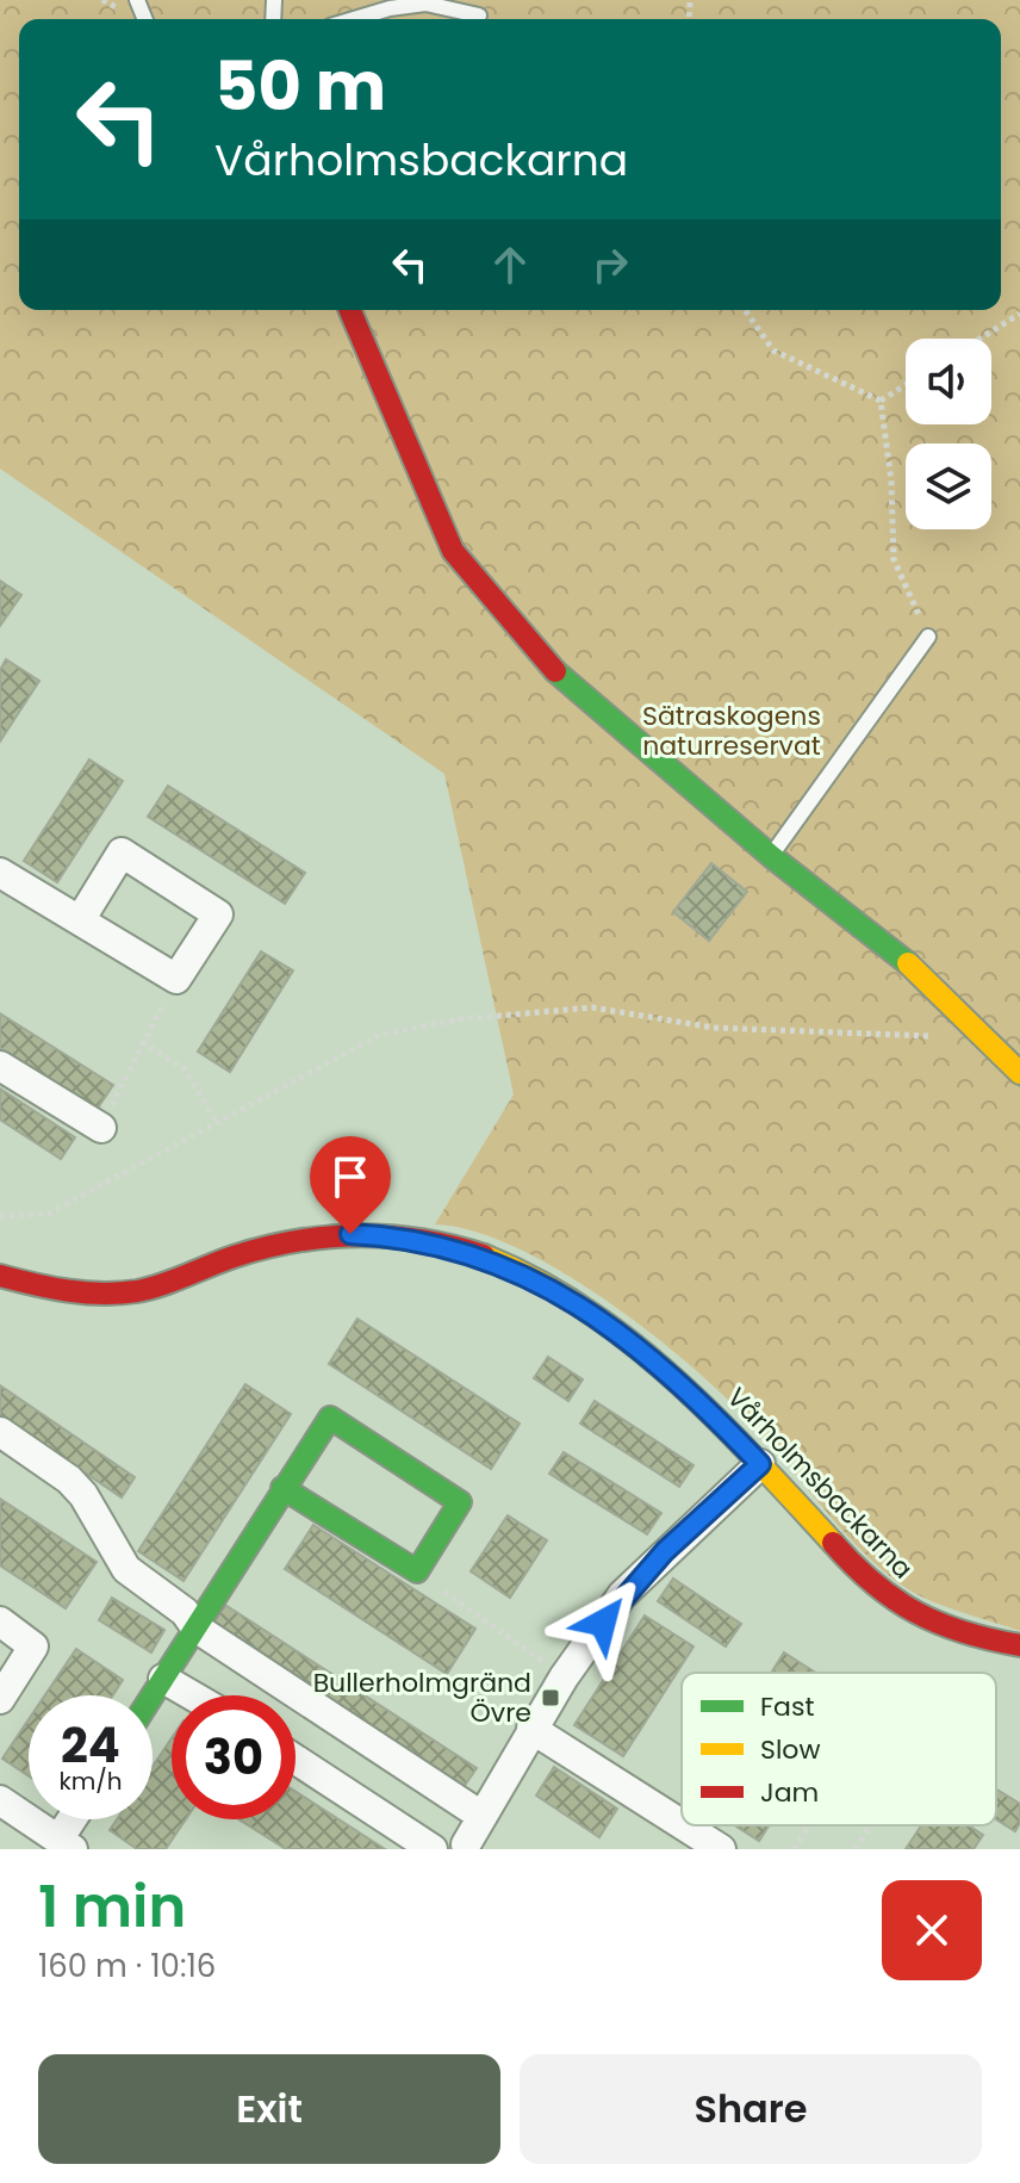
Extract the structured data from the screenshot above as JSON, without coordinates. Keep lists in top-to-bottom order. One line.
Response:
{"streets":{"street":["Vårholmsbackarna"]},"parks":["Sätraskogens naturreservat"],"places":{"transit":["Bullerholmgränd Övre"]},"legend":["Fast","Slow","Jam"],"page":{"turn":["50 m","Vårholmsbackarna"],"speed":"24 km/h","limit":"30","heading":["1 min","160 m · 10:16"],"buttons":["Exit","Share"]}}
